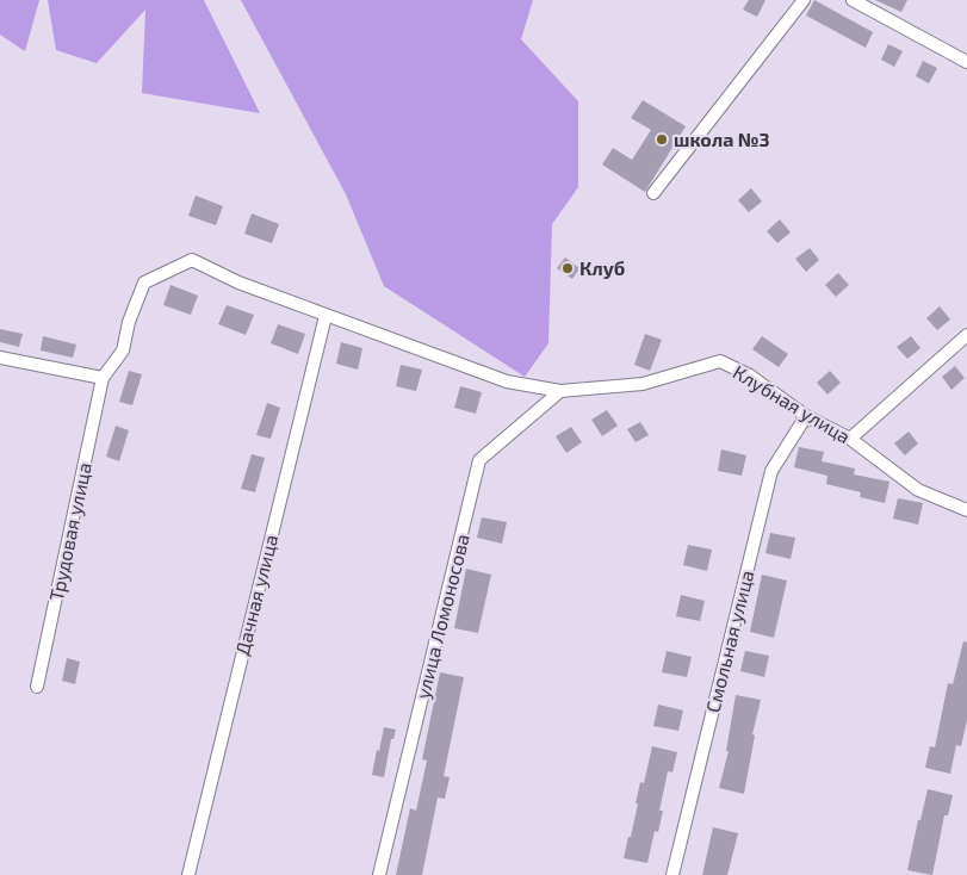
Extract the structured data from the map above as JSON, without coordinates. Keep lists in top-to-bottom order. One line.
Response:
{"streets":{"street":["Клубная улица","Трудовая улица","Дачная улица","улица Ломоносова","Смольная улица"]},"crossings":[["Клубная улица","Трудовая улица"],["Клубная улица","Дачная улица"],["Клубная улица","улица Ломоносова"],["Клубная улица","Смольная улица"],["Трудовая улица","Дачная улица"]],"places":["школа №3","Клуб"]}
